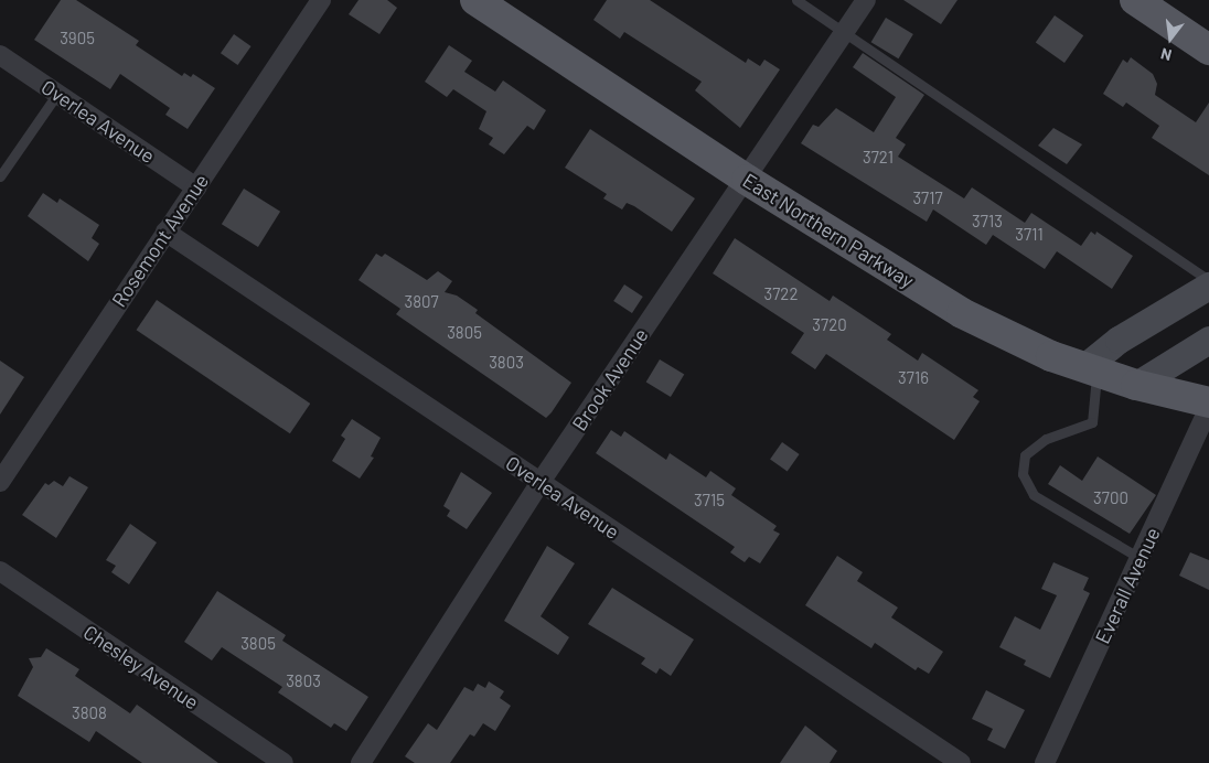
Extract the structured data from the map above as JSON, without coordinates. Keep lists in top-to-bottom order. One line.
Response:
{"streets":{"main road":["East Northern Parkway"],"street":["Overlea Avenue","Rosemont Avenue","Brook Avenue","Everall Avenue","Chesley Avenue"]},"crossings":[["Overlea Avenue","Rosemont Avenue"],["Overlea Avenue","Brook Avenue"],["East Northern Parkway","Brook Avenue"]],"house_numbers":["3905","3721","3717","3713","3711","3722","3807","3720","3805","3803","3716","3700","3715","3805","3803","3808"],"north":"bottom"}
